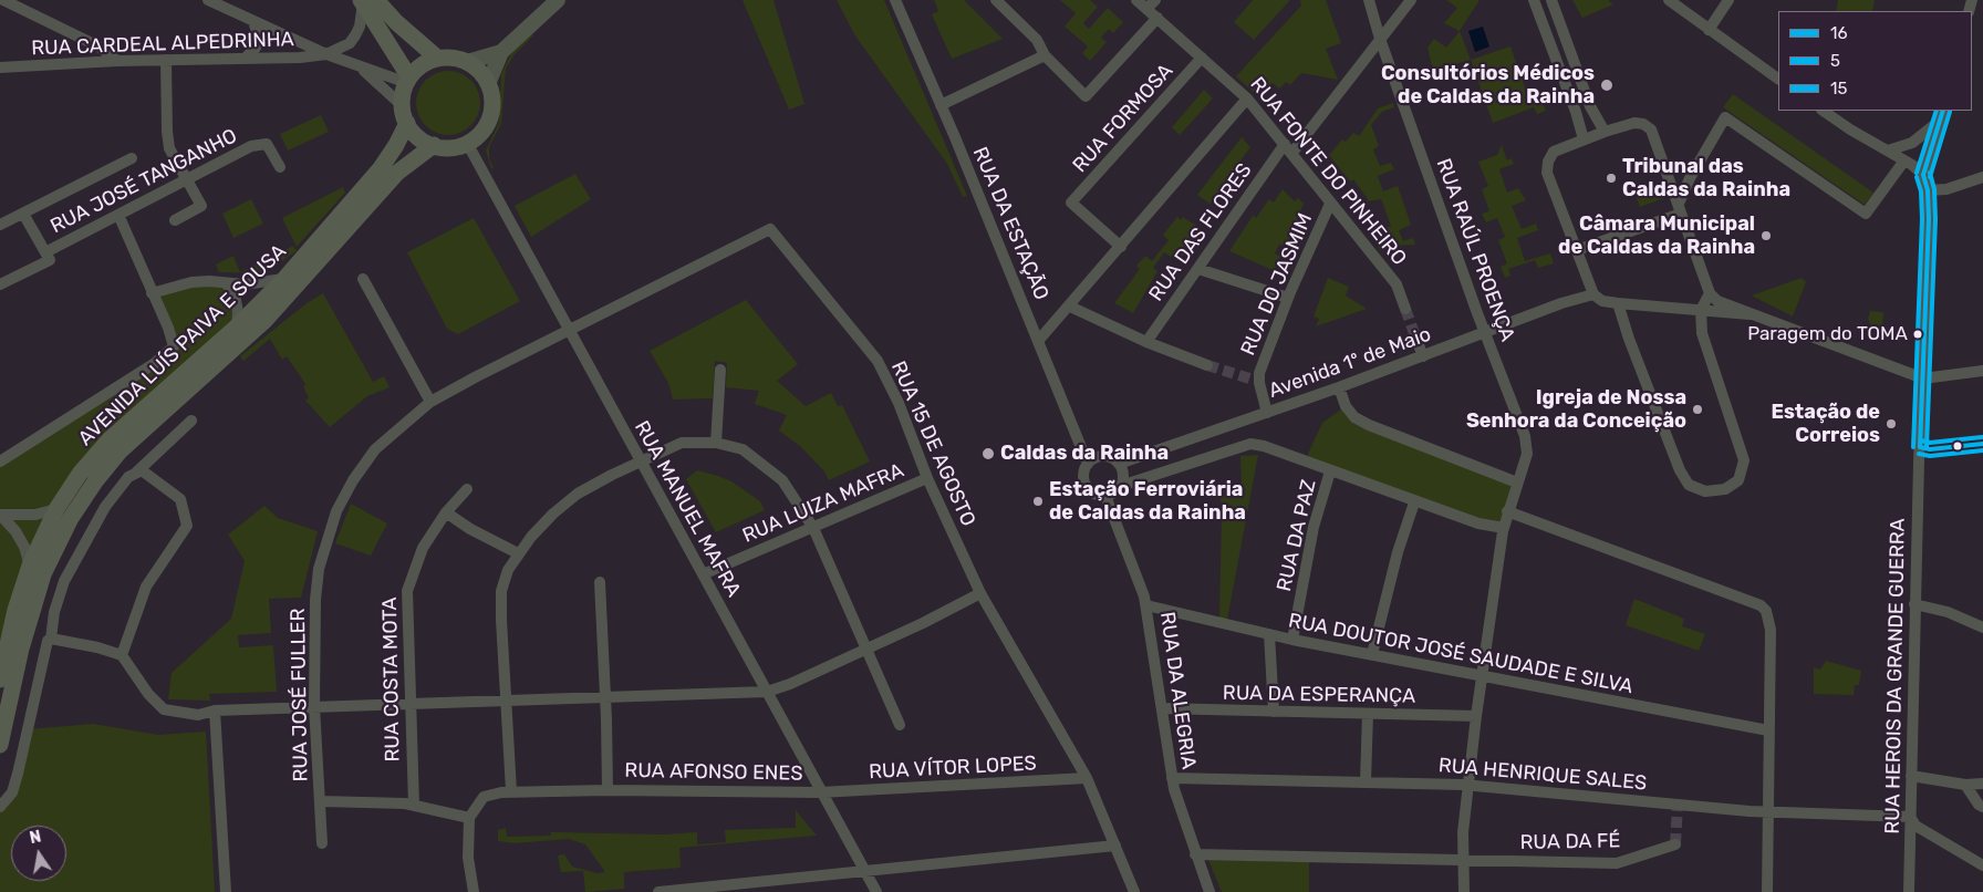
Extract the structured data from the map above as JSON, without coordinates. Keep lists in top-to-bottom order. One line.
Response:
{"streets":{"main road":["AVENIDA LUÍS PAIVA E SOUSA"],"street":["RUA CARDEAL ALPEDRINHA","RUA FORMOSA","RUA FONTE DO PINHEIRO","RUA JOSÉ TANGANHO","RUA DA ESTAÇÃO","RUA DAS FLORES","RUA RAÚL PROENÇA","RUA DO JASMIM","Avenida 1º de Maio","RUA 15 DE AGOSTO","RUA LUIZA MAFRA","RUA MANUEL MAFRA","RUA DA PAZ","RUA DOUTOR JOSÉ SAUDADE E SILVA","RUA HEROIS DA GRANDE GUERRA","RUA COSTA MOTA","RUA DA ALEGRIA","RUA JOSÉ FULLER","RUA DA ESPERANÇA","RUA VÍTOR LOPES","RUA AFONSO ENES","RUA HENRIQUE SALES","RUA DA FÉ"]},"crossings":[["RUA FORMOSA","RUA FONTE DO PINHEIRO"],["RUA FONTE DO PINHEIRO","RUA DAS FLORES"],["RUA FONTE DO PINHEIRO","RUA DO JASMIM"],["RUA DA ESTAÇÃO","Avenida 1º de Maio"],["RUA DA ESTAÇÃO","RUA DA ALEGRIA"],["RUA RAÚL PROENÇA","Avenida 1º de Maio"],["RUA RAÚL PROENÇA","RUA DOUTOR JOSÉ SAUDADE E SILVA"],["RUA RAÚL PROENÇA","RUA DA ESPERANÇA"],["RUA RAÚL PROENÇA","RUA HENRIQUE SALES"],["RUA RAÚL PROENÇA","RUA DA FÉ"],["RUA DO JASMIM","Avenida 1º de Maio"],["AVENIDA LUÍS PAIVA E SOUSA","RUA MANUEL MAFRA"],["Avenida 1º de Maio","RUA DA ALEGRIA"],["RUA 15 DE AGOSTO","RUA LUIZA MAFRA"],["RUA 15 DE AGOSTO","RUA MANUEL MAFRA"],["RUA 15 DE AGOSTO","RUA JOSÉ FULLER"],["RUA 15 DE AGOSTO","RUA VÍTOR LOPES"],["RUA LUIZA MAFRA","RUA MANUEL MAFRA"],["RUA MANUEL MAFRA","RUA JOSÉ FULLER"],["RUA MANUEL MAFRA","RUA VÍTOR LOPES"],["RUA MANUEL MAFRA","RUA AFONSO ENES"],["RUA DA PAZ","RUA DOUTOR JOSÉ SAUDADE E SILVA"],["RUA DOUTOR JOSÉ SAUDADE E SILVA","RUA DA ALEGRIA"],["RUA HEROIS DA GRANDE GUERRA","RUA HENRIQUE SALES"],["RUA COSTA MOTA","RUA JOSÉ FULLER"],["RUA DA ALEGRIA","RUA DA ESPERANÇA"],["RUA DA ALEGRIA","RUA HENRIQUE SALES"],["RUA DA ALEGRIA","RUA DA FÉ"],["RUA JOSÉ FULLER","RUA AFONSO ENES"],["RUA VÍTOR LOPES","RUA AFONSO ENES"]],"places":["Consultórios Médicos de Caldas da Rainha","Tribunal das Caldas da Rainha","Câmara Municipal de Caldas da Rainha","Paragem do TOMA","Igreja de Nossa Senhora da Conceição","Estação de Correios","Caldas da Rainha","Estação Ferroviária de Caldas da Rainha"],"lines":["transit line 16","transit line 15","transit line 5"],"legend":["16","5","15"],"north":"top"}
